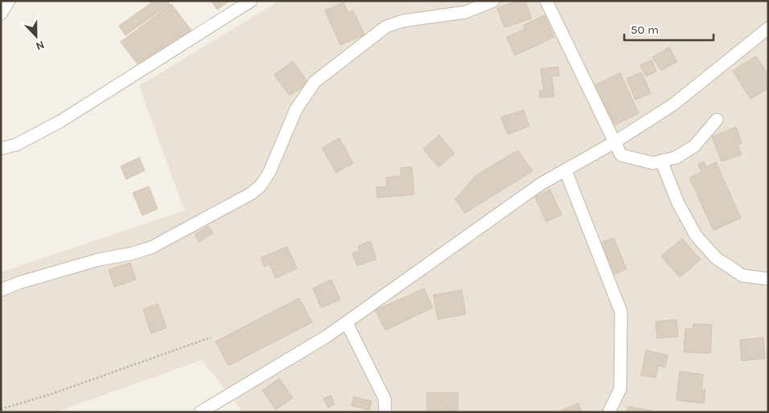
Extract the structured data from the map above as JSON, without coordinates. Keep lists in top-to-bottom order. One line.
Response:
{"scale_bar":"50 m","north":"bottom"}
